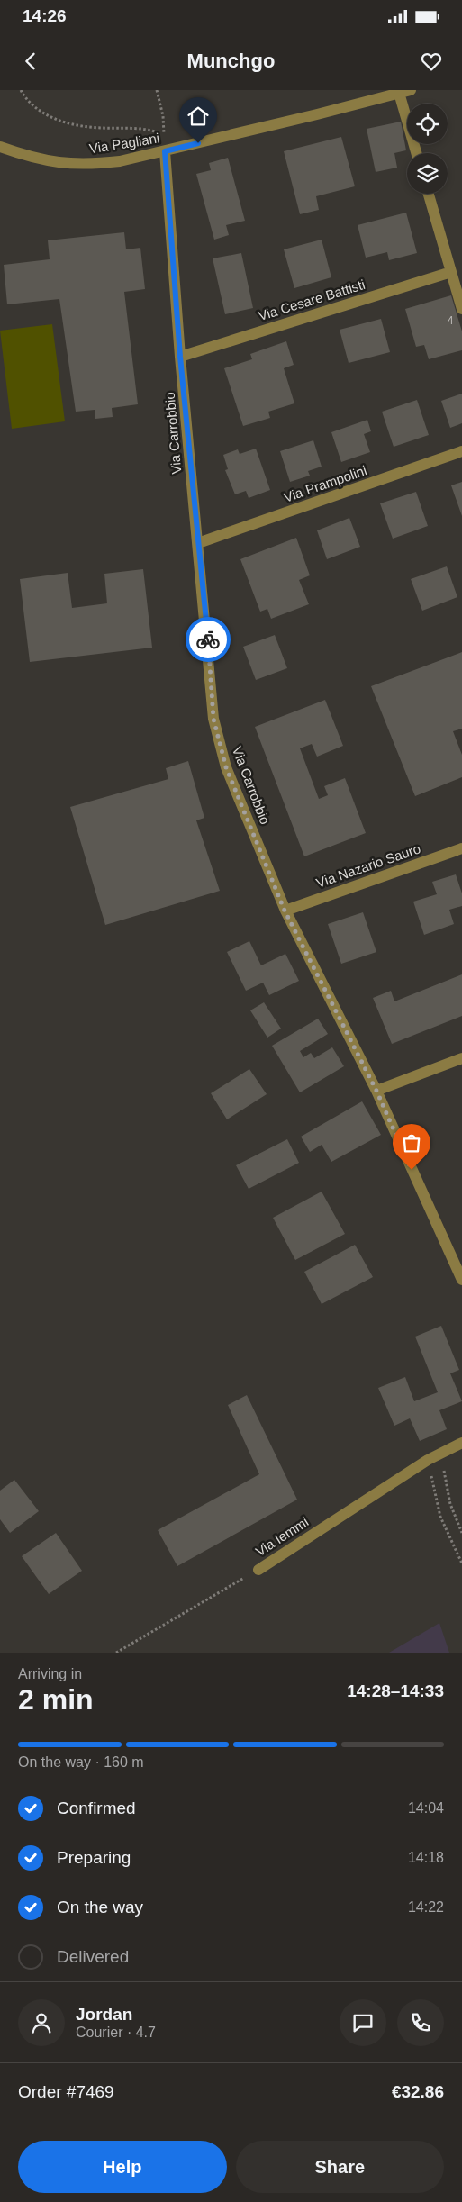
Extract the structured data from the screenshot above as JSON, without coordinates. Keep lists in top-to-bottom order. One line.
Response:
{"streets":{"street":["Via Pagliani","Via Cesare Battisti","Via Carrobbio","Via Prampolini","Via Nazario Sauro","Via Iemmi"]},"crossings":[["Via Pagliani","Via Carrobbio"],["Via Cesare Battisti","Via Carrobbio"],["Via Carrobbio","Via Prampolini"],["Via Carrobbio","Via Nazario Sauro"]],"house_numbers":["4"],"page":{"status":"14:26","header":"Munchgo","heading":["2 min","Arriving in","14:28–14:33"],"panel":["Jordan","Courier · 4.7","Order #7469","€32.86"],"bar":"On the way · 160 m","list":[["Confirmed","14:04"],["Preparing","14:18"],["On the way","14:22"],"Delivered"],"buttons":["Help","Share"]}}
